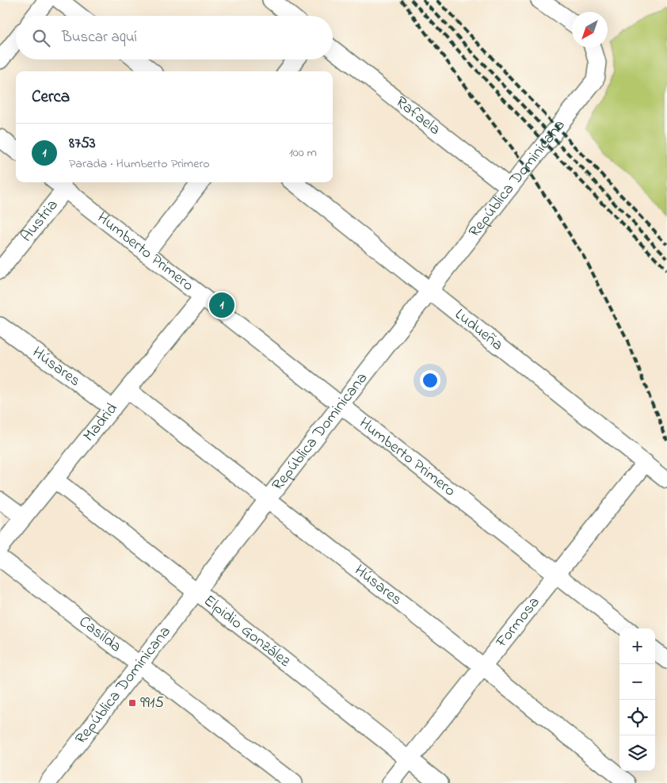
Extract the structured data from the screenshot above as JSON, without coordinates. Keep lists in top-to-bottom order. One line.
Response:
{"streets":{"street":["Rafaela","República Dominicana","Austria","Humberto Primero","Ludueña","Húsares","Madrid","Formosa","Elpidio González","Casilda"]},"crossings":[["Rafaela","República Dominicana"],["República Dominicana","Humberto Primero"],["República Dominicana","Ludueña"],["República Dominicana","Húsares"],["República Dominicana","Elpidio González"],["República Dominicana","Casilda"],["Austria","Humberto Primero"],["Humberto Primero","Madrid"],["Humberto Primero","Formosa"],["Ludueña","Formosa"],["Húsares","Madrid"],["Húsares","Formosa"],["Madrid","Elpidio González"],["Formosa","Elpidio González"]],"places":{"transit":["9915"]},"north":"bottom left","page":{"search":"Buscar aquí","heading":"Cerca","list":[{"mark":"1","name":"8753","note":"Parada · Humberto Primero","value":"100 m"}],"pins":"1","map_buttons":["+","−"]}}
